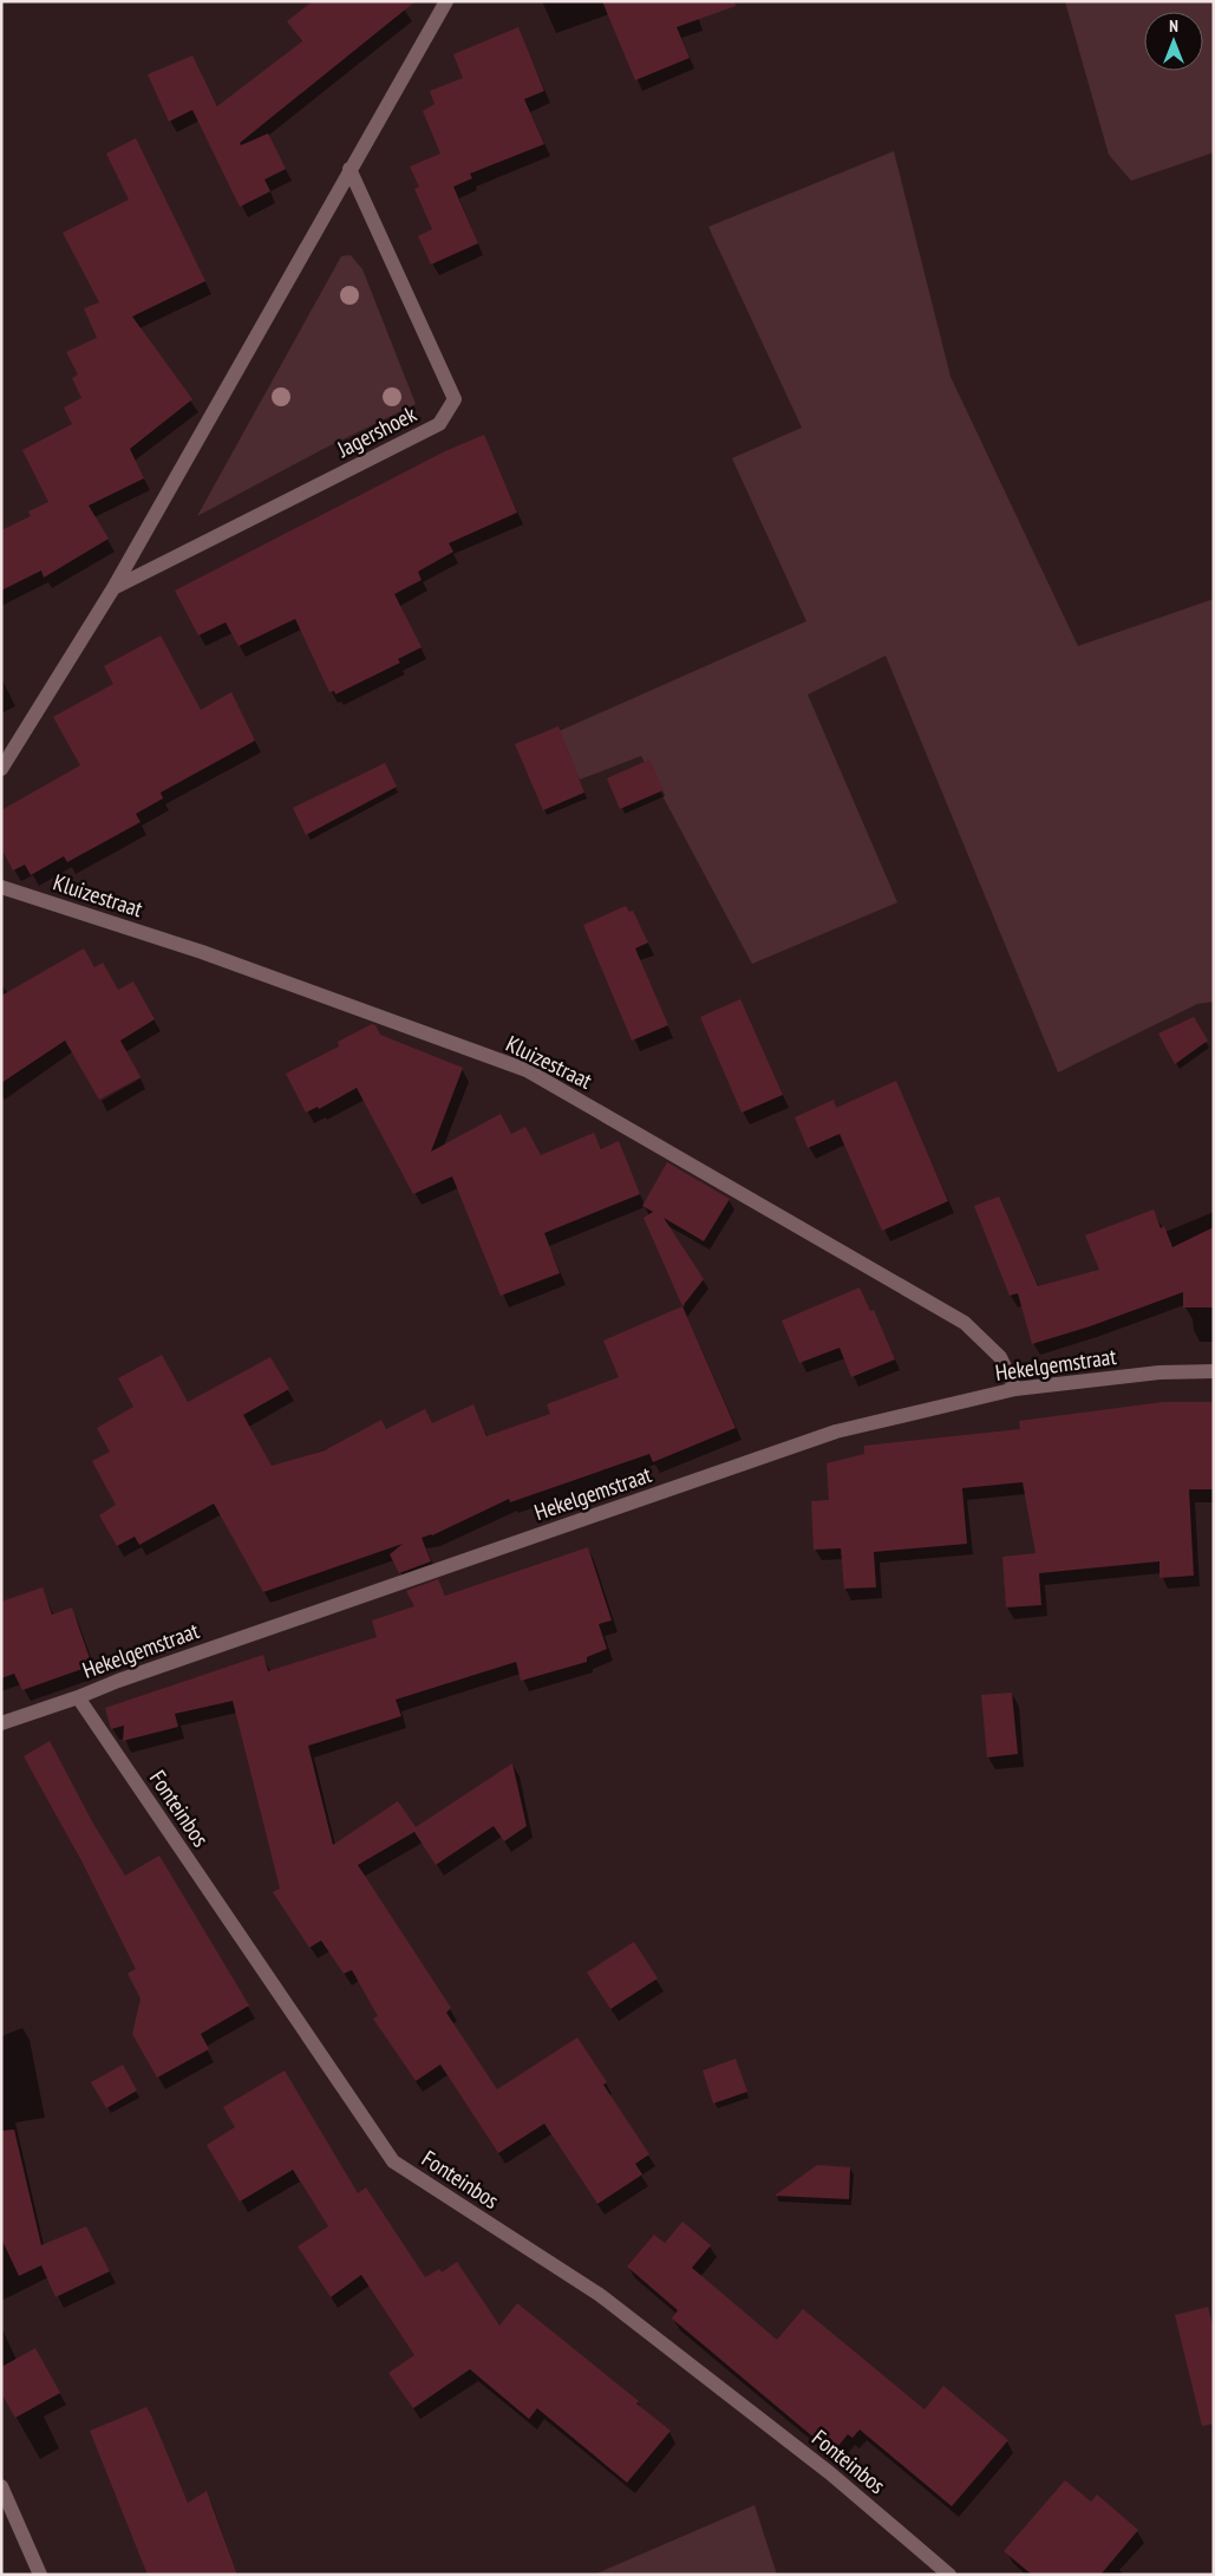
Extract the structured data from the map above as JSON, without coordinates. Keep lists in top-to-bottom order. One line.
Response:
{"streets":{"street":["Jagershoek","Kluizestraat","Hekelgemstraat","Fonteinbos"]},"crossings":[["Kluizestraat","Hekelgemstraat"],["Hekelgemstraat","Fonteinbos"]],"north":"top"}
